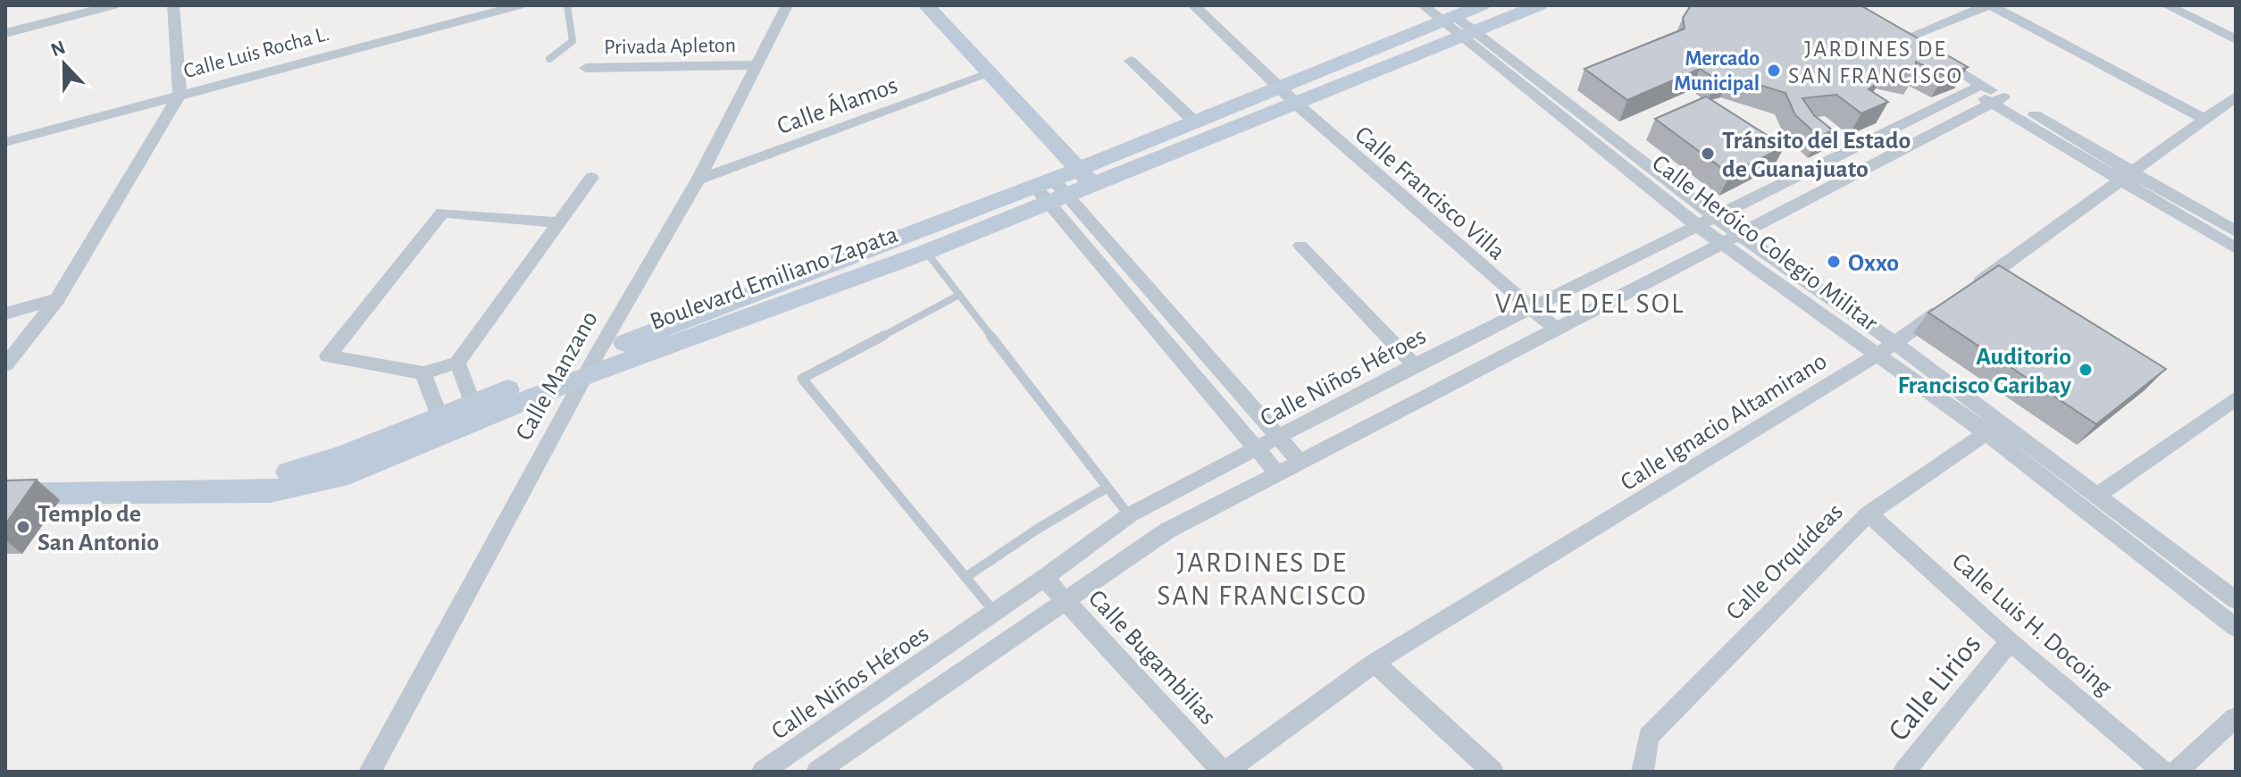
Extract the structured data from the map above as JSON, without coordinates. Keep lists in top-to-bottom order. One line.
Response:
{"streets":{"street":["Privada Apleton","Calle Luis Rocha L.","Calle Álamos","Calle Francisco Villa","Calle Heróico Colegio Militar","Boulevard Emiliano Zapata","Calle Manzano","Calle Niños Héroes","Calle Ignacio Altamirano","Calle Orquídeas","Calle Luis H. Docoing","Calle Bugambilias","Calle Lirios"]},"crossings":[["Privada Apleton","Calle Manzano"],["Calle Álamos","Calle Manzano"],["Calle Francisco Villa","Boulevard Emiliano Zapata"],["Calle Francisco Villa","Calle Niños Héroes"],["Calle Heróico Colegio Militar","Boulevard Emiliano Zapata"],["Calle Heróico Colegio Militar","Calle Niños Héroes"],["Calle Heróico Colegio Militar","Calle Ignacio Altamirano"],["Calle Heróico Colegio Militar","Calle Orquídeas"],["Boulevard Emiliano Zapata","Calle Manzano"],["Calle Niños Héroes","Calle Bugambilias"],["Calle Ignacio Altamirano","Calle Bugambilias"],["Calle Orquídeas","Calle Luis H. Docoing"],["Calle Luis H. Docoing","Calle Lirios"]],"districts":["JARDINES DE SAN FRANCISCO","VALLE DEL SOL","JARDINES DE SAN FRANCISCO"],"places":["Mercado Municipal","Tránsito del Estado de Guanajuato","Oxxo","Auditorio Francisco Garibay","Templo de San Antonio"],"north":"top"}
